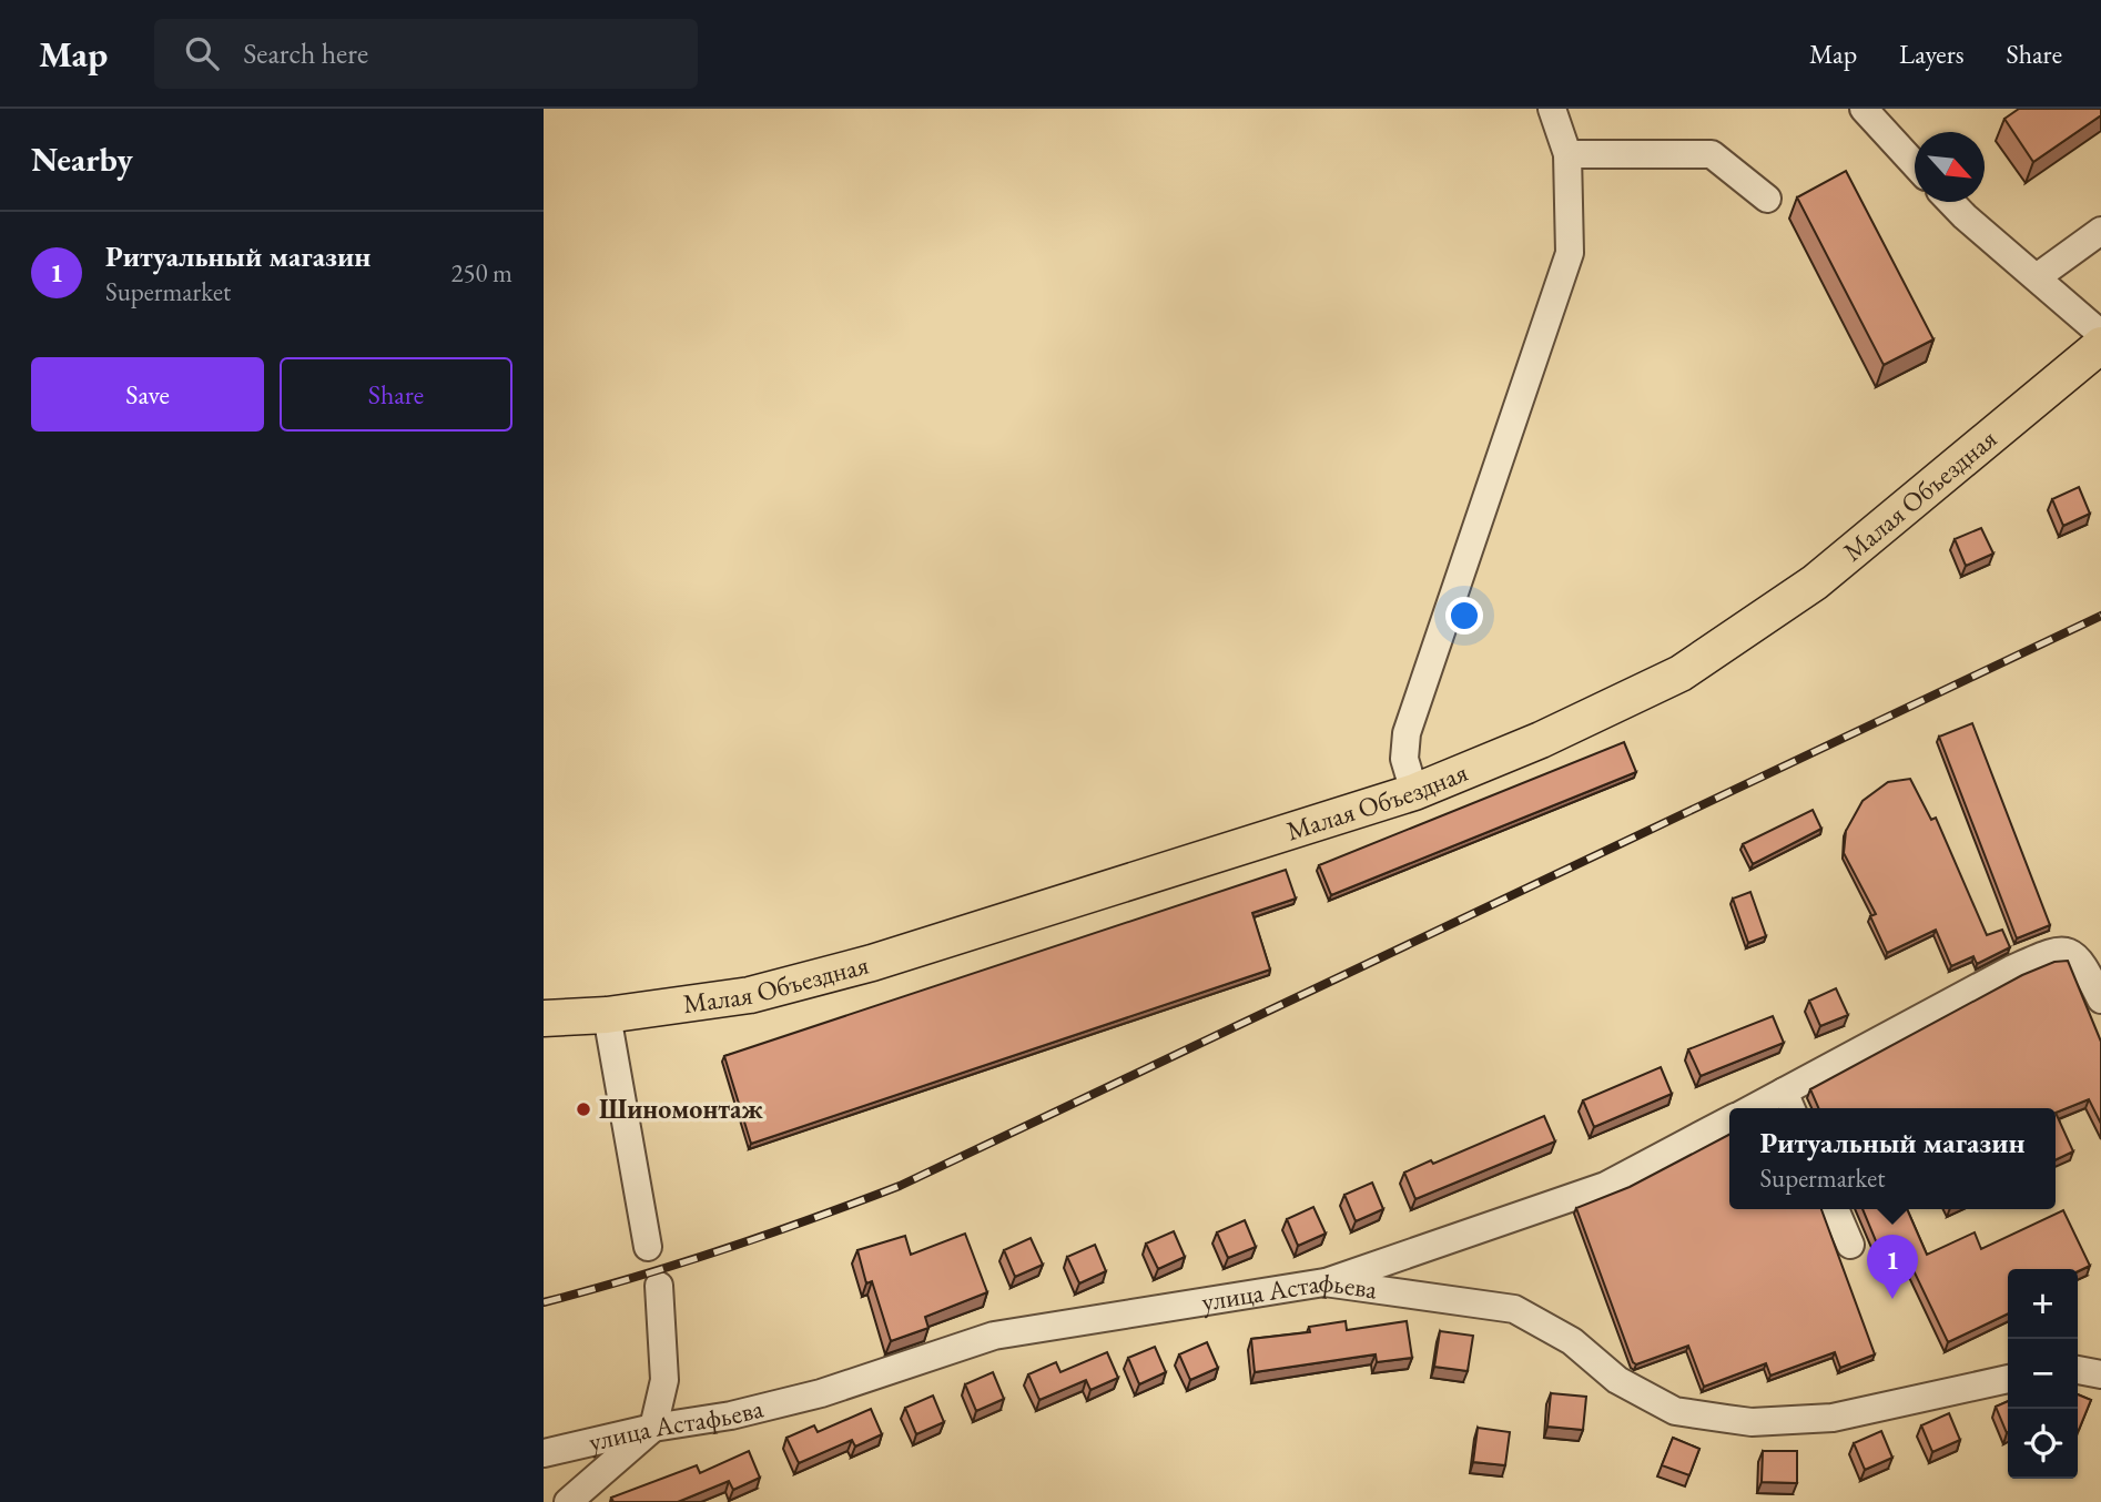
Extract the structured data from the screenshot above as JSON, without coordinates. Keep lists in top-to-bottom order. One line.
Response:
{"streets":{"main road":["Малая Объездная"],"street":["улица Астафьева"]},"places":["Шиномонтаж"],"north":"bottom right","page":{"header":"Map","search":"Search here","nav":["Map","Layers","Share"],"heading":"Nearby","list":[{"mark":"1","name":"Ритуальный магазин","note":"Supermarket","value":"250 m"}],"buttons":["Save","Share"],"popup":["Ритуальный магазин","Supermarket"],"pins":"1","map_buttons":["+","−"]}}
